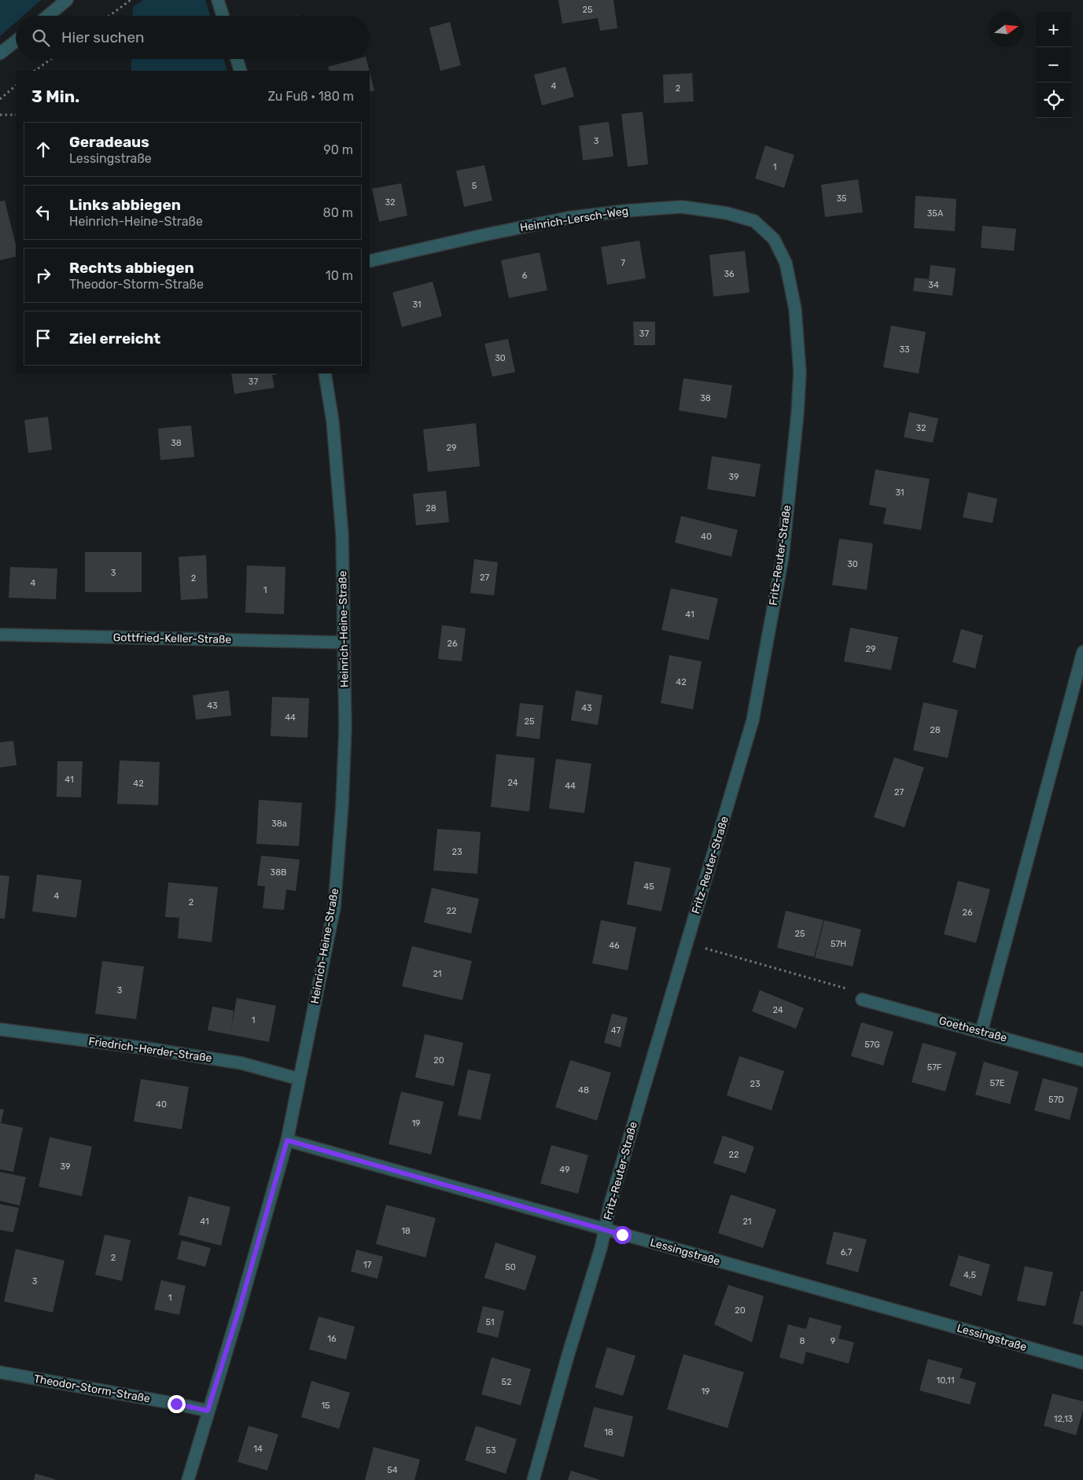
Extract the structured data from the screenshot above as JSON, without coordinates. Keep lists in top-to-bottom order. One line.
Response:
{"streets":{"street":["Heinrich-Lersch-Weg","Fritz-Reuter-Straße","Heinrich-Heine-Straße","Gottfried-Keller-Straße","Goethestraße","Friedrich-Herder-Straße","Lessingstraße","Theodor-Storm-Straße"]},"crossings":[["Heinrich-Lersch-Weg","Fritz-Reuter-Straße"],["Fritz-Reuter-Straße","Lessingstraße"],["Heinrich-Heine-Straße","Gottfried-Keller-Straße"],["Heinrich-Heine-Straße","Friedrich-Herder-Straße"],["Heinrich-Heine-Straße","Lessingstraße"],["Heinrich-Heine-Straße","Theodor-Storm-Straße"]],"house_numbers":["25","4","2","3","1","5","35","32","35A","7","36","6","34","31","37","33","30","37","38","32","38","29","39","31","28","40","30","3","27","2","4","1","41","26","29","42","43","43","44","25","28","41","24","42","44","27","38a","23","38B","45","4","2","22","26","25","57H","46","21","3","24","1","47","57G","20","57F","57E","23","48","57D","40","19","22","39","49","41","21","18","6,7","2","17","50","4,5","3","1","20","51","16","8","9","10,11","52","19","15","12,13","18","14","53","54"],"north":"right","page":{"map_buttons":["+","−"],"search":"Hier suchen","heading":["3 Min.","Zu Fuß · 180 m"],"list":[["Geradeaus","Lessingstraße","90 m"],["Links abbiegen","Heinrich-Heine-Straße","80 m"],["Rechts abbiegen","Theodor-Storm-Straße","10 m"],"Ziel erreicht"]}}
